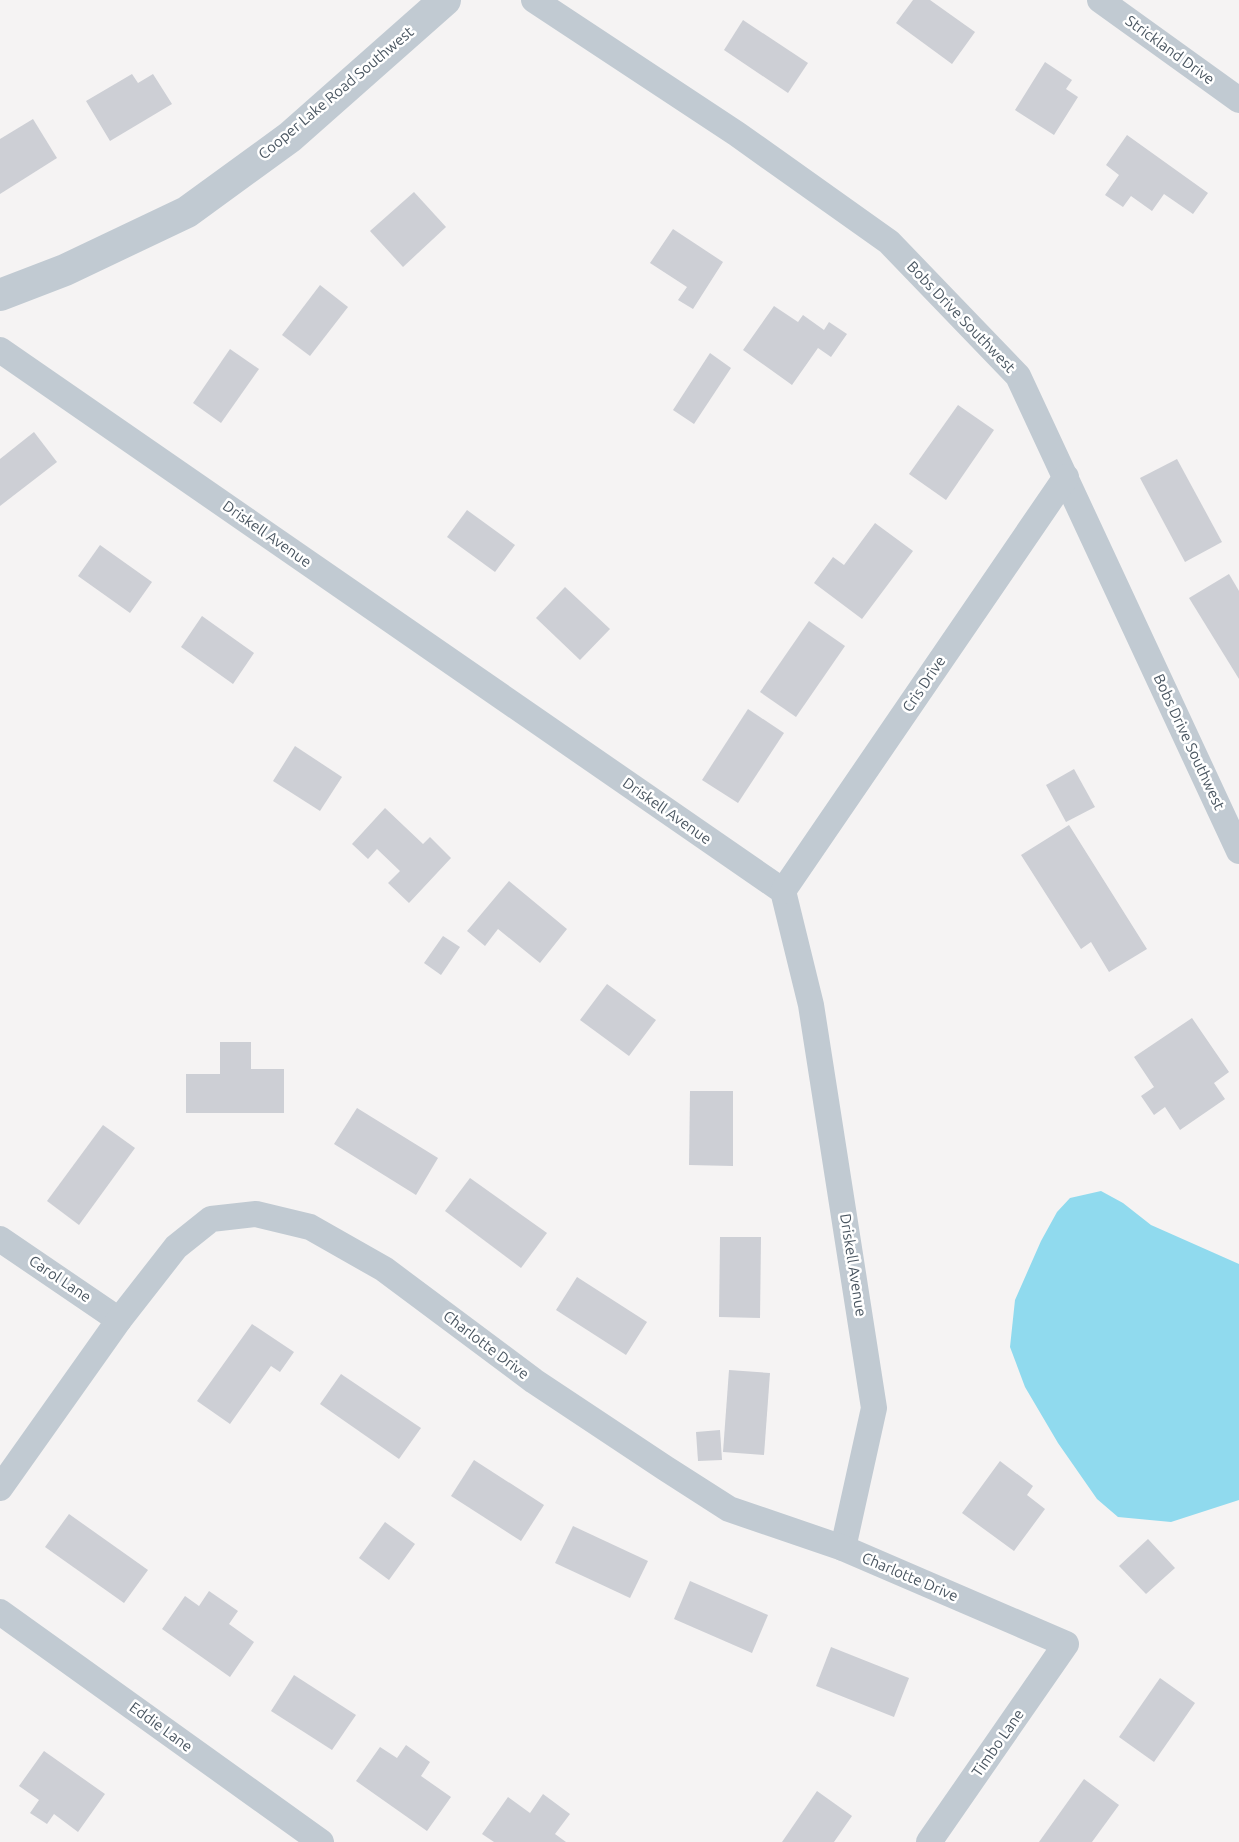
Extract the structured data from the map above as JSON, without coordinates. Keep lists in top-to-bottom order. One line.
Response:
{"streets":{"street":["Strickland Drive","Cooper Lake Road Southwest","Bobs Drive Southwest","Driskell Avenue","Cris Drive","Carol Lane","Charlotte Drive","Eddie Lane","Timbo Lane"]},"crossings":[["Bobs Drive Southwest","Cris Drive"],["Driskell Avenue","Cris Drive"],["Driskell Avenue","Charlotte Drive"],["Carol Lane","Charlotte Drive"],["Charlotte Drive","Timbo Lane"]]}
